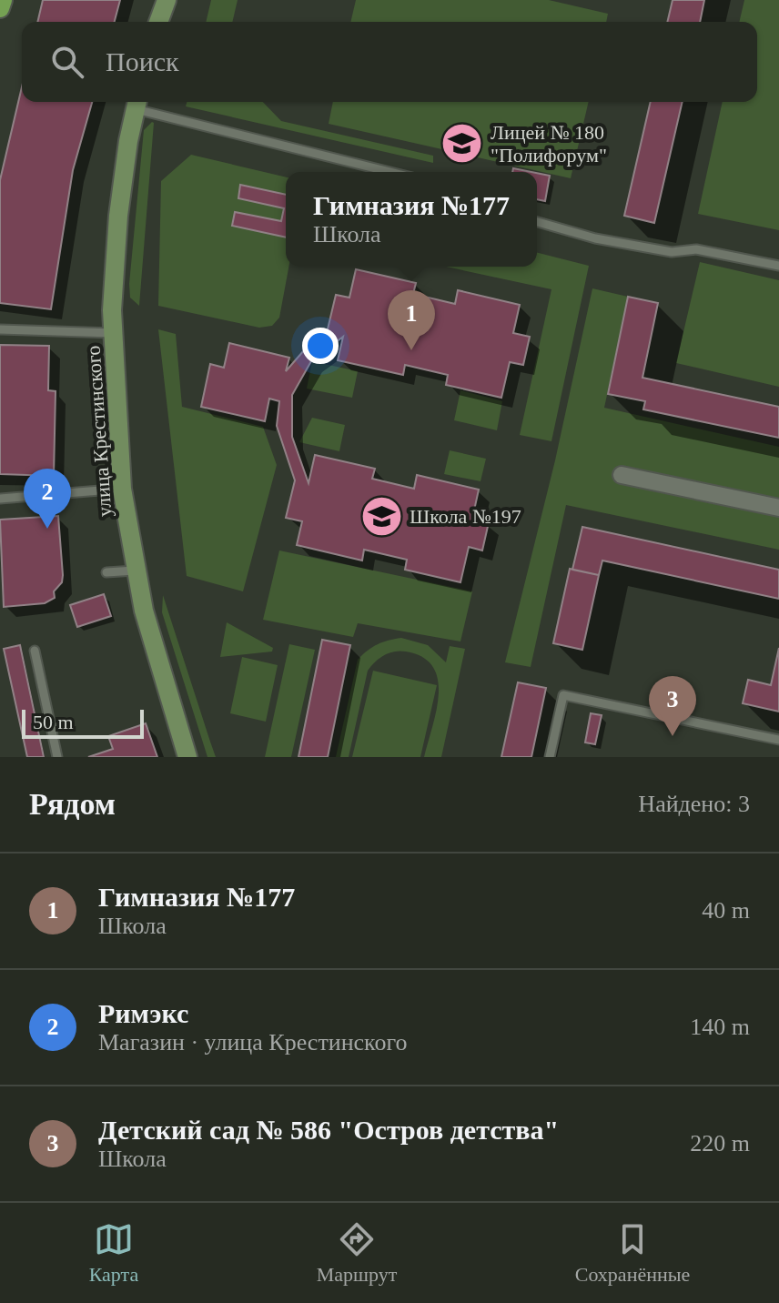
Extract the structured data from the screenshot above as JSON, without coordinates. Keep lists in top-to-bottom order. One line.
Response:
{"streets":{"street":["улица Крестинского"]},"places":{"school or university":["Лицей № 180 \"Полифорум\"","Школа №197"]},"scale_bar":"50 m","page":{"search":"Поиск","popup":["Гимназия №177","Школа"],"pins":["1","2","3"],"scale":"50 m","heading":["Рядом","Найдено: 3"],"list":[{"mark":"1","name":"Гимназия №177","note":"Школа","value":"40 m"},{"mark":"2","name":"Римэкс","note":"Магазин · улица Крестинского","value":"140 m"},{"mark":"3","name":"Детский сад № 586 \"Остров детства\"","note":"Школа","value":"220 m"}],"nav":["Карта","Маршрут","Сохранённые"]}}
